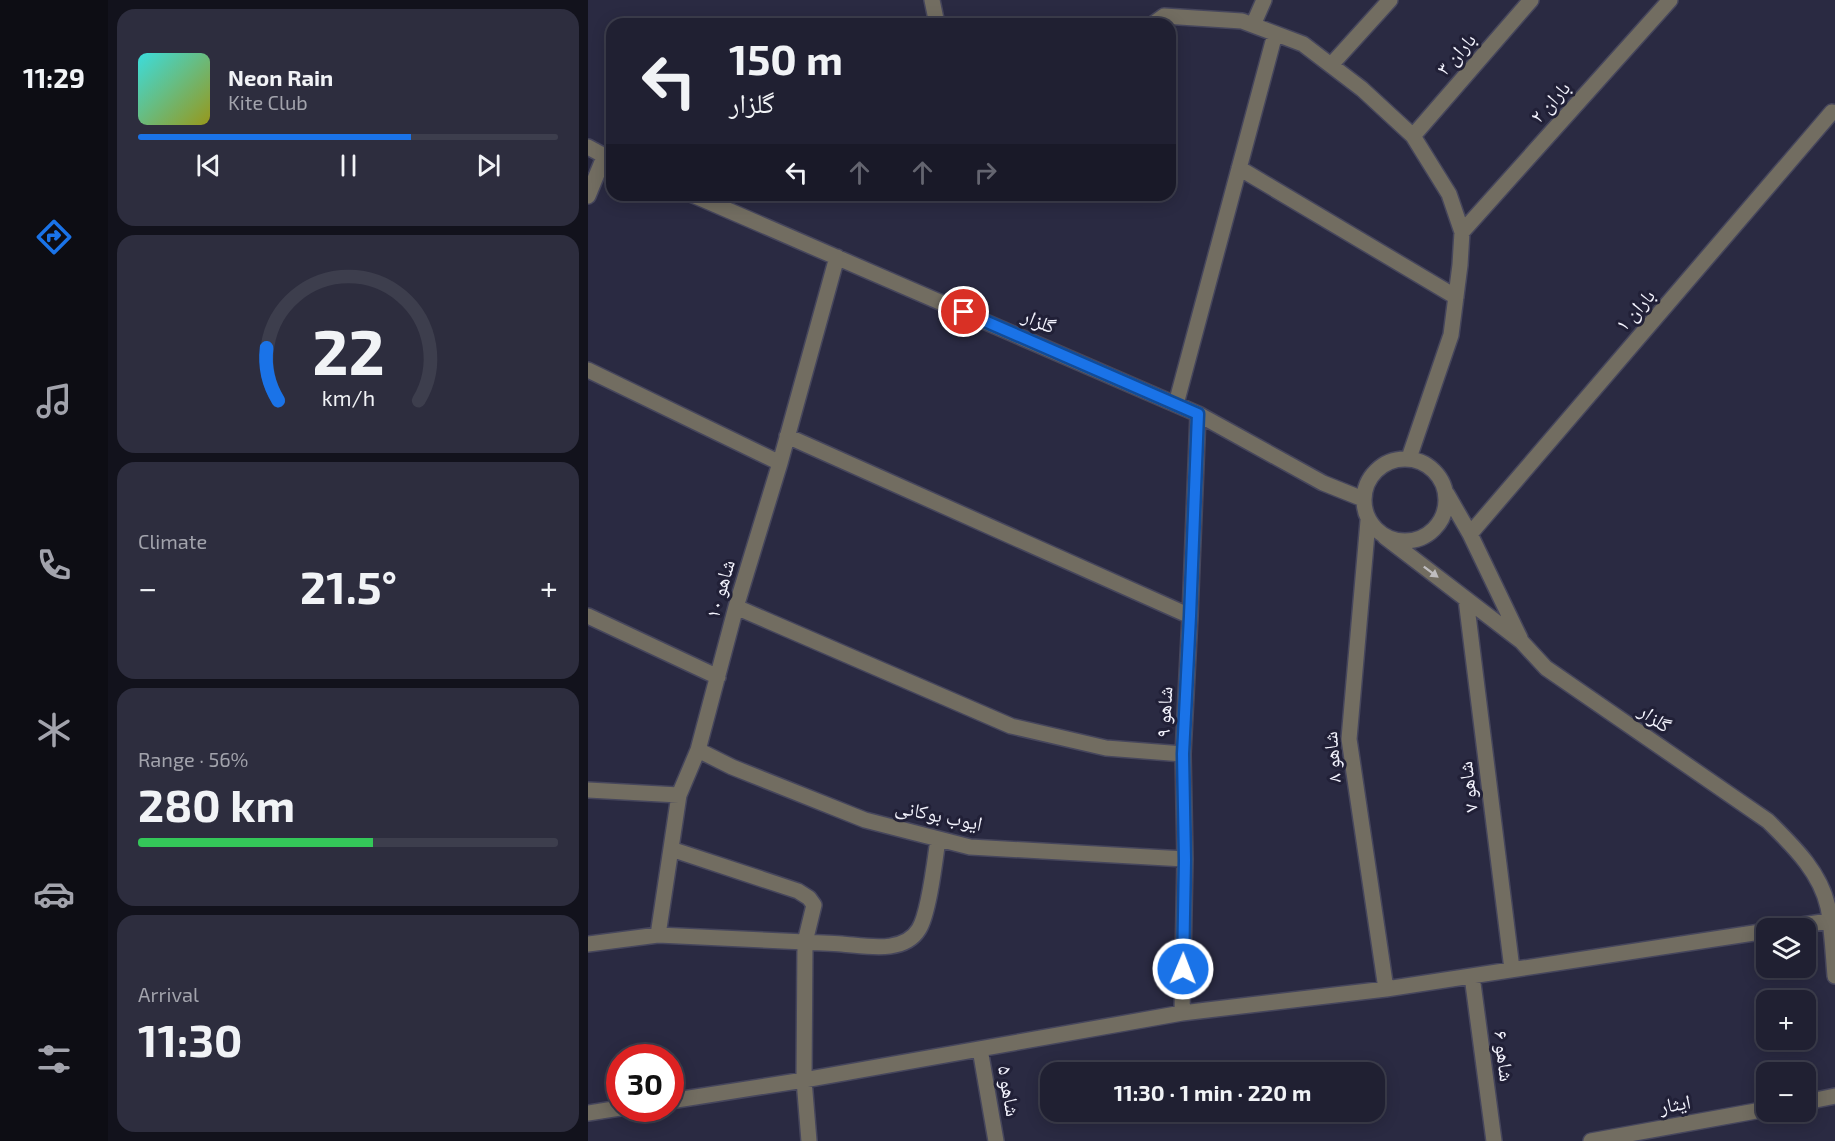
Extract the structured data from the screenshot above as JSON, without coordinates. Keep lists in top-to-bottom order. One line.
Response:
{"streets":{"street":["باران ۳","باران ۲","باران ۱","گلزار","شاهو ۱۰","شاهو ۹","شاهو ۸","شاهو ۷","ایوب بوکانی","شاهو ۶","شاهو ۵","ایثار"]},"crossings":[["گلزار","شاهو ۱۰"],["گلزار","شاهو ۹"],["گلزار","شاهو ۸"],["گلزار","شاهو ۷"],["شاهو ۱۰","ایوب بوکانی"],["شاهو ۹","ایوب بوکانی"]],"page":{"tabs":"11:29","turn":["150 m","گلزار"],"song":["Neon Rain","Kite Club"],"tile":["Climate",["Range · 56%","280 km"],["Arrival","11:30"]],"heat":["−","21.5°","+"],"map_buttons":["+","−"],"limit":"30","trip":"11:30 · 1 min · 220 m","gauge":["22","km/h"]}}
